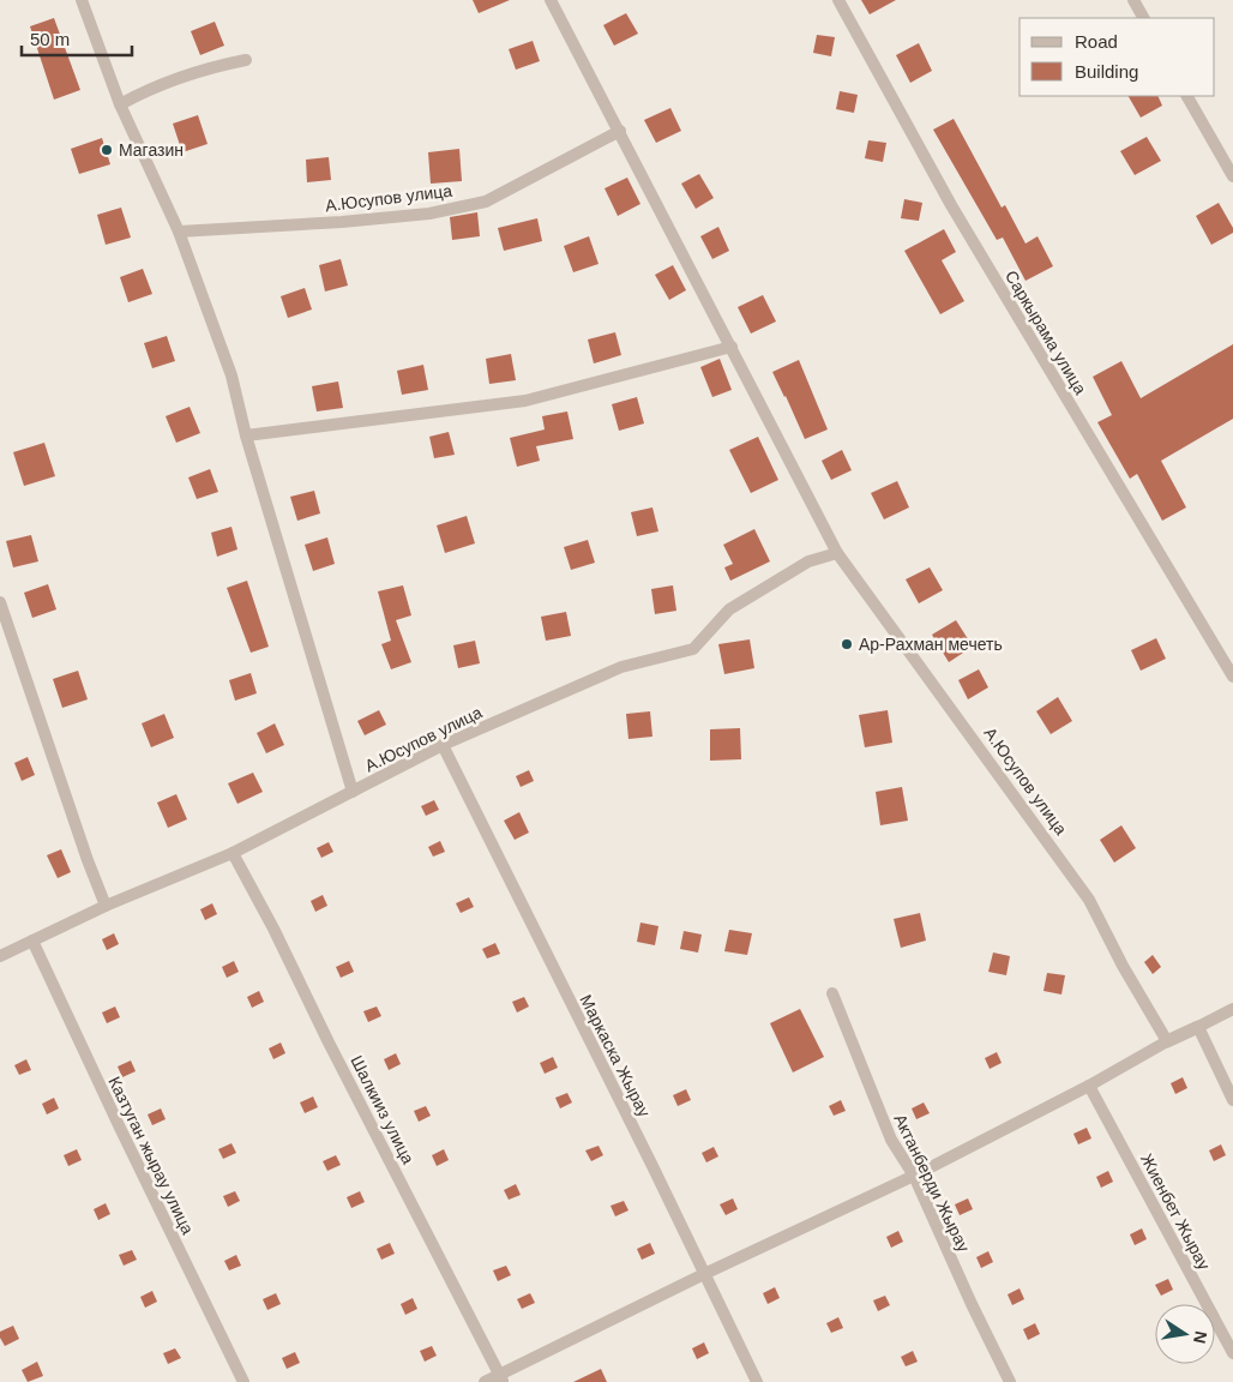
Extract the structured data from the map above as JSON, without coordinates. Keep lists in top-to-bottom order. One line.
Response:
{"streets":{"street":["А.Юсупов улица","Саркырама улица","Маркаска Жырау","Шалкииз улица","Казтуган жырау улица","Актанберди Жырау","Жиенбет Жырау"]},"crossings":[["А.Юсупов улица","Маркаска Жырау"]],"places":["Магазин","Ар-Рахман мечеть"],"legend":["Road","Building"],"scale_bar":"50 m","north":"right"}
